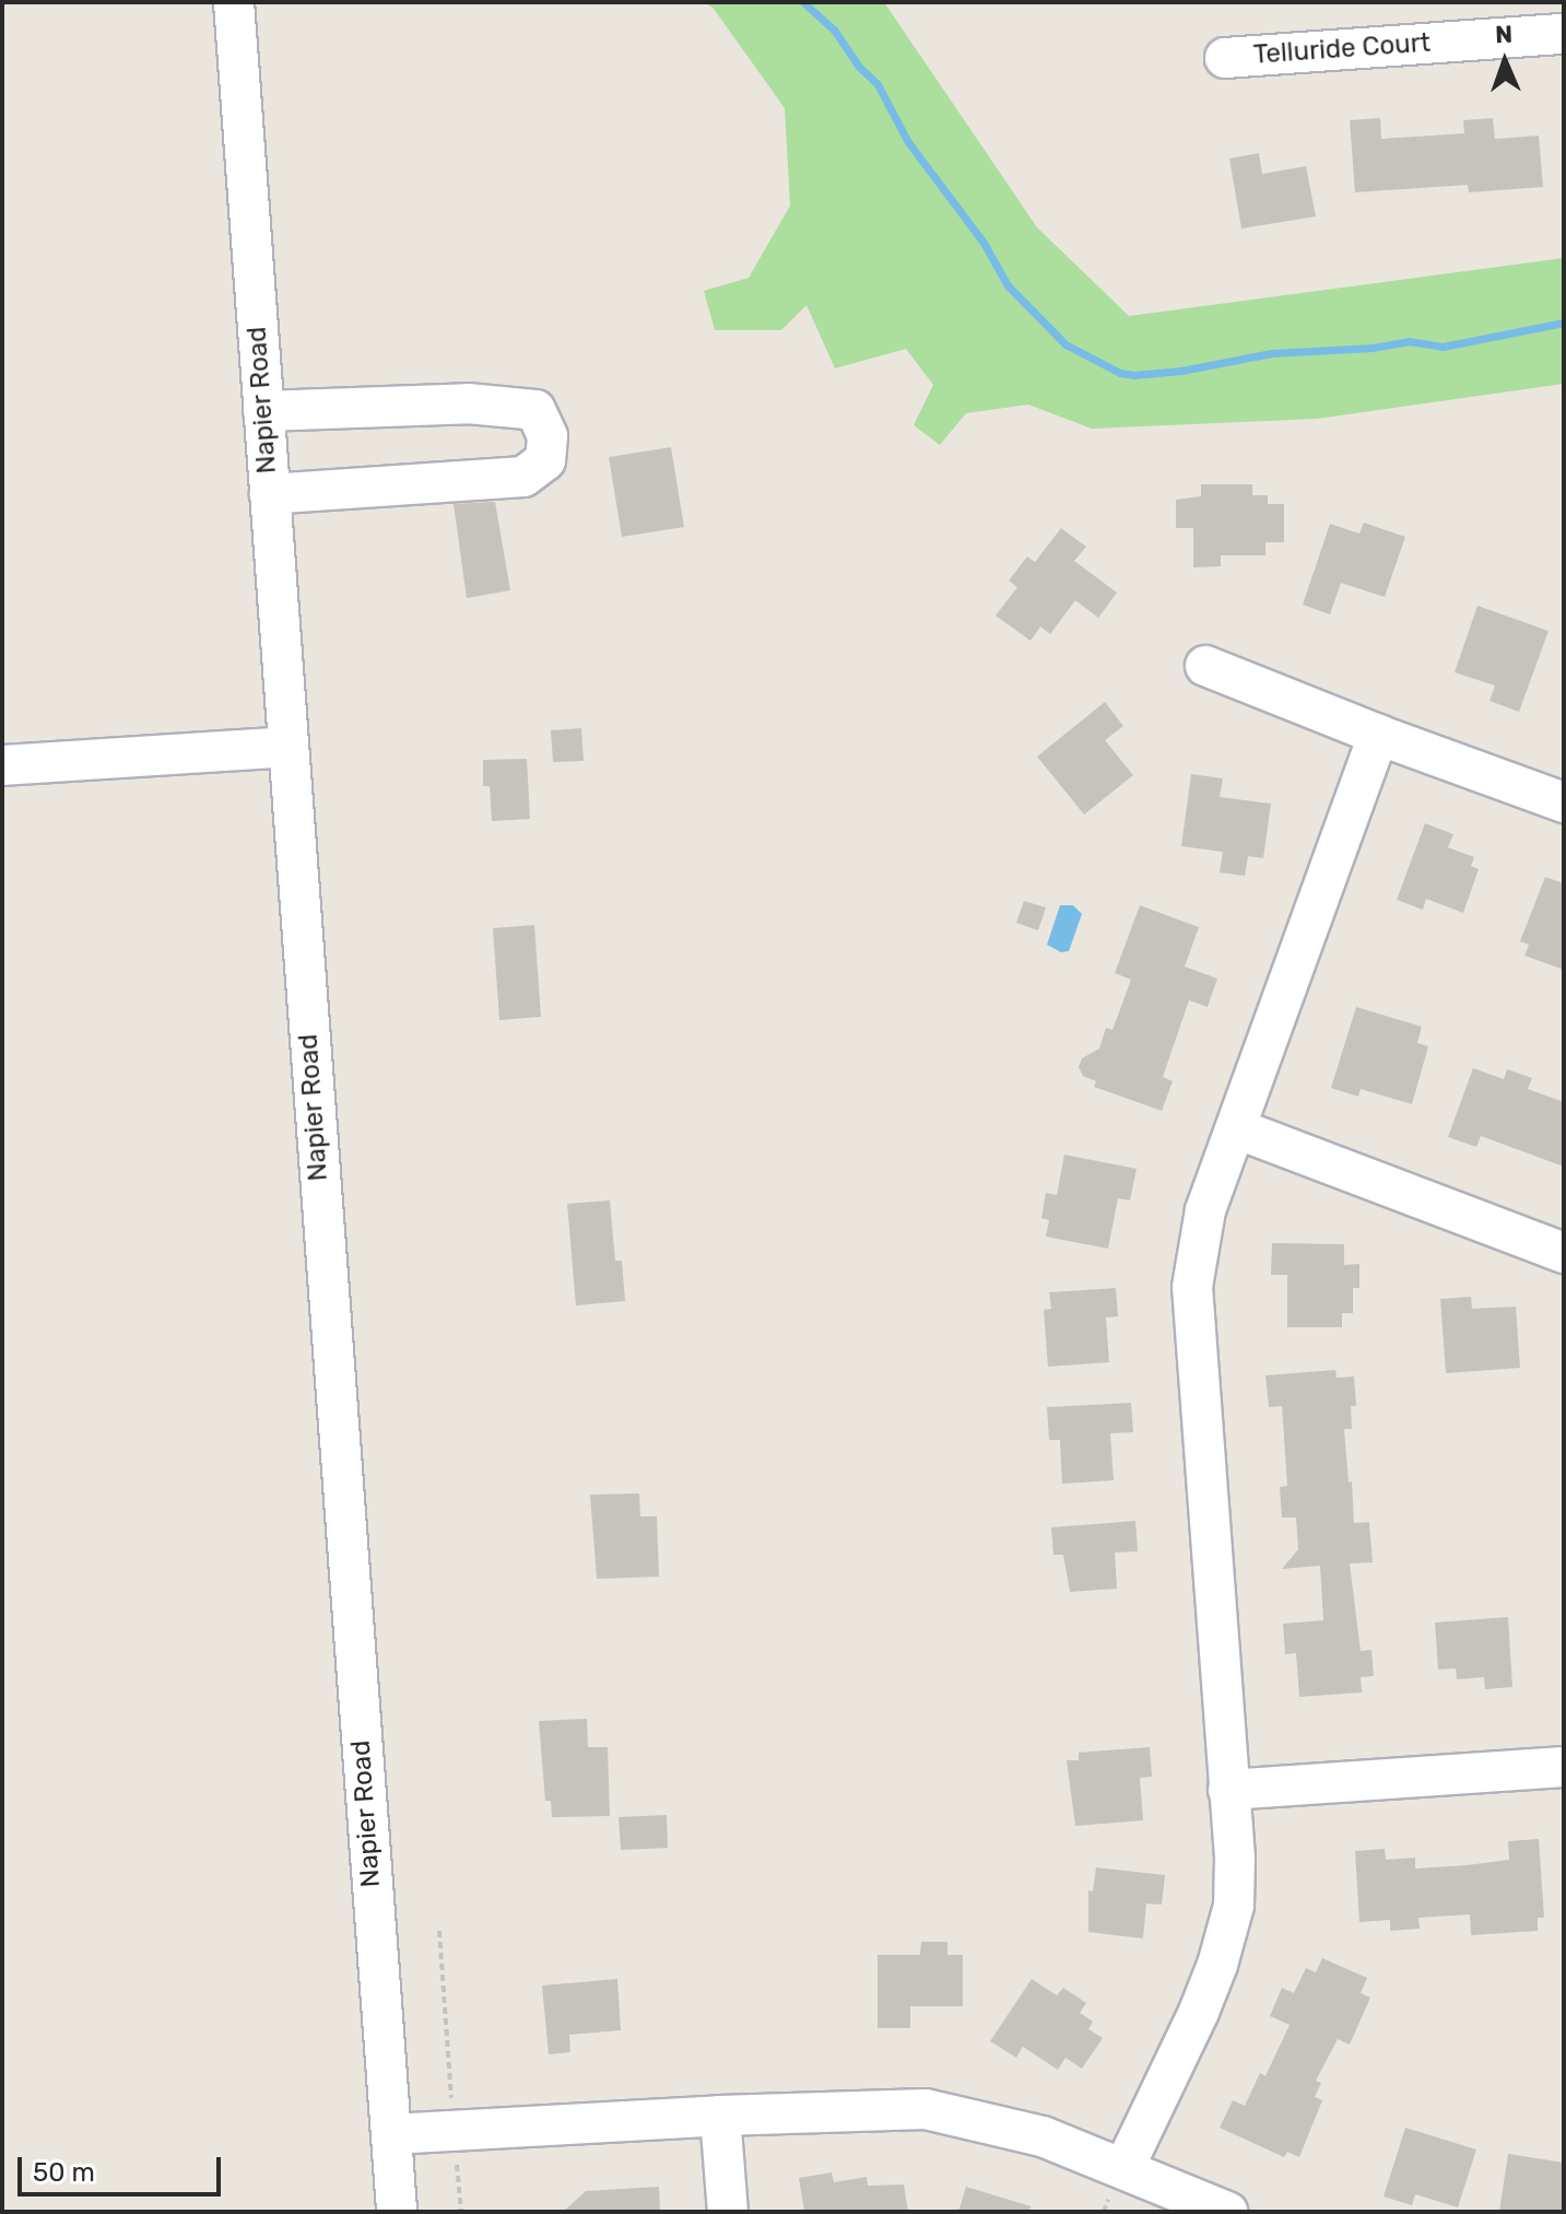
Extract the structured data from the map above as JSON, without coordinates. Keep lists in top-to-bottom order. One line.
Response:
{"streets":{"street":["Telluride Court","Napier Road"]},"scale_bar":"50 m","north":"top"}
